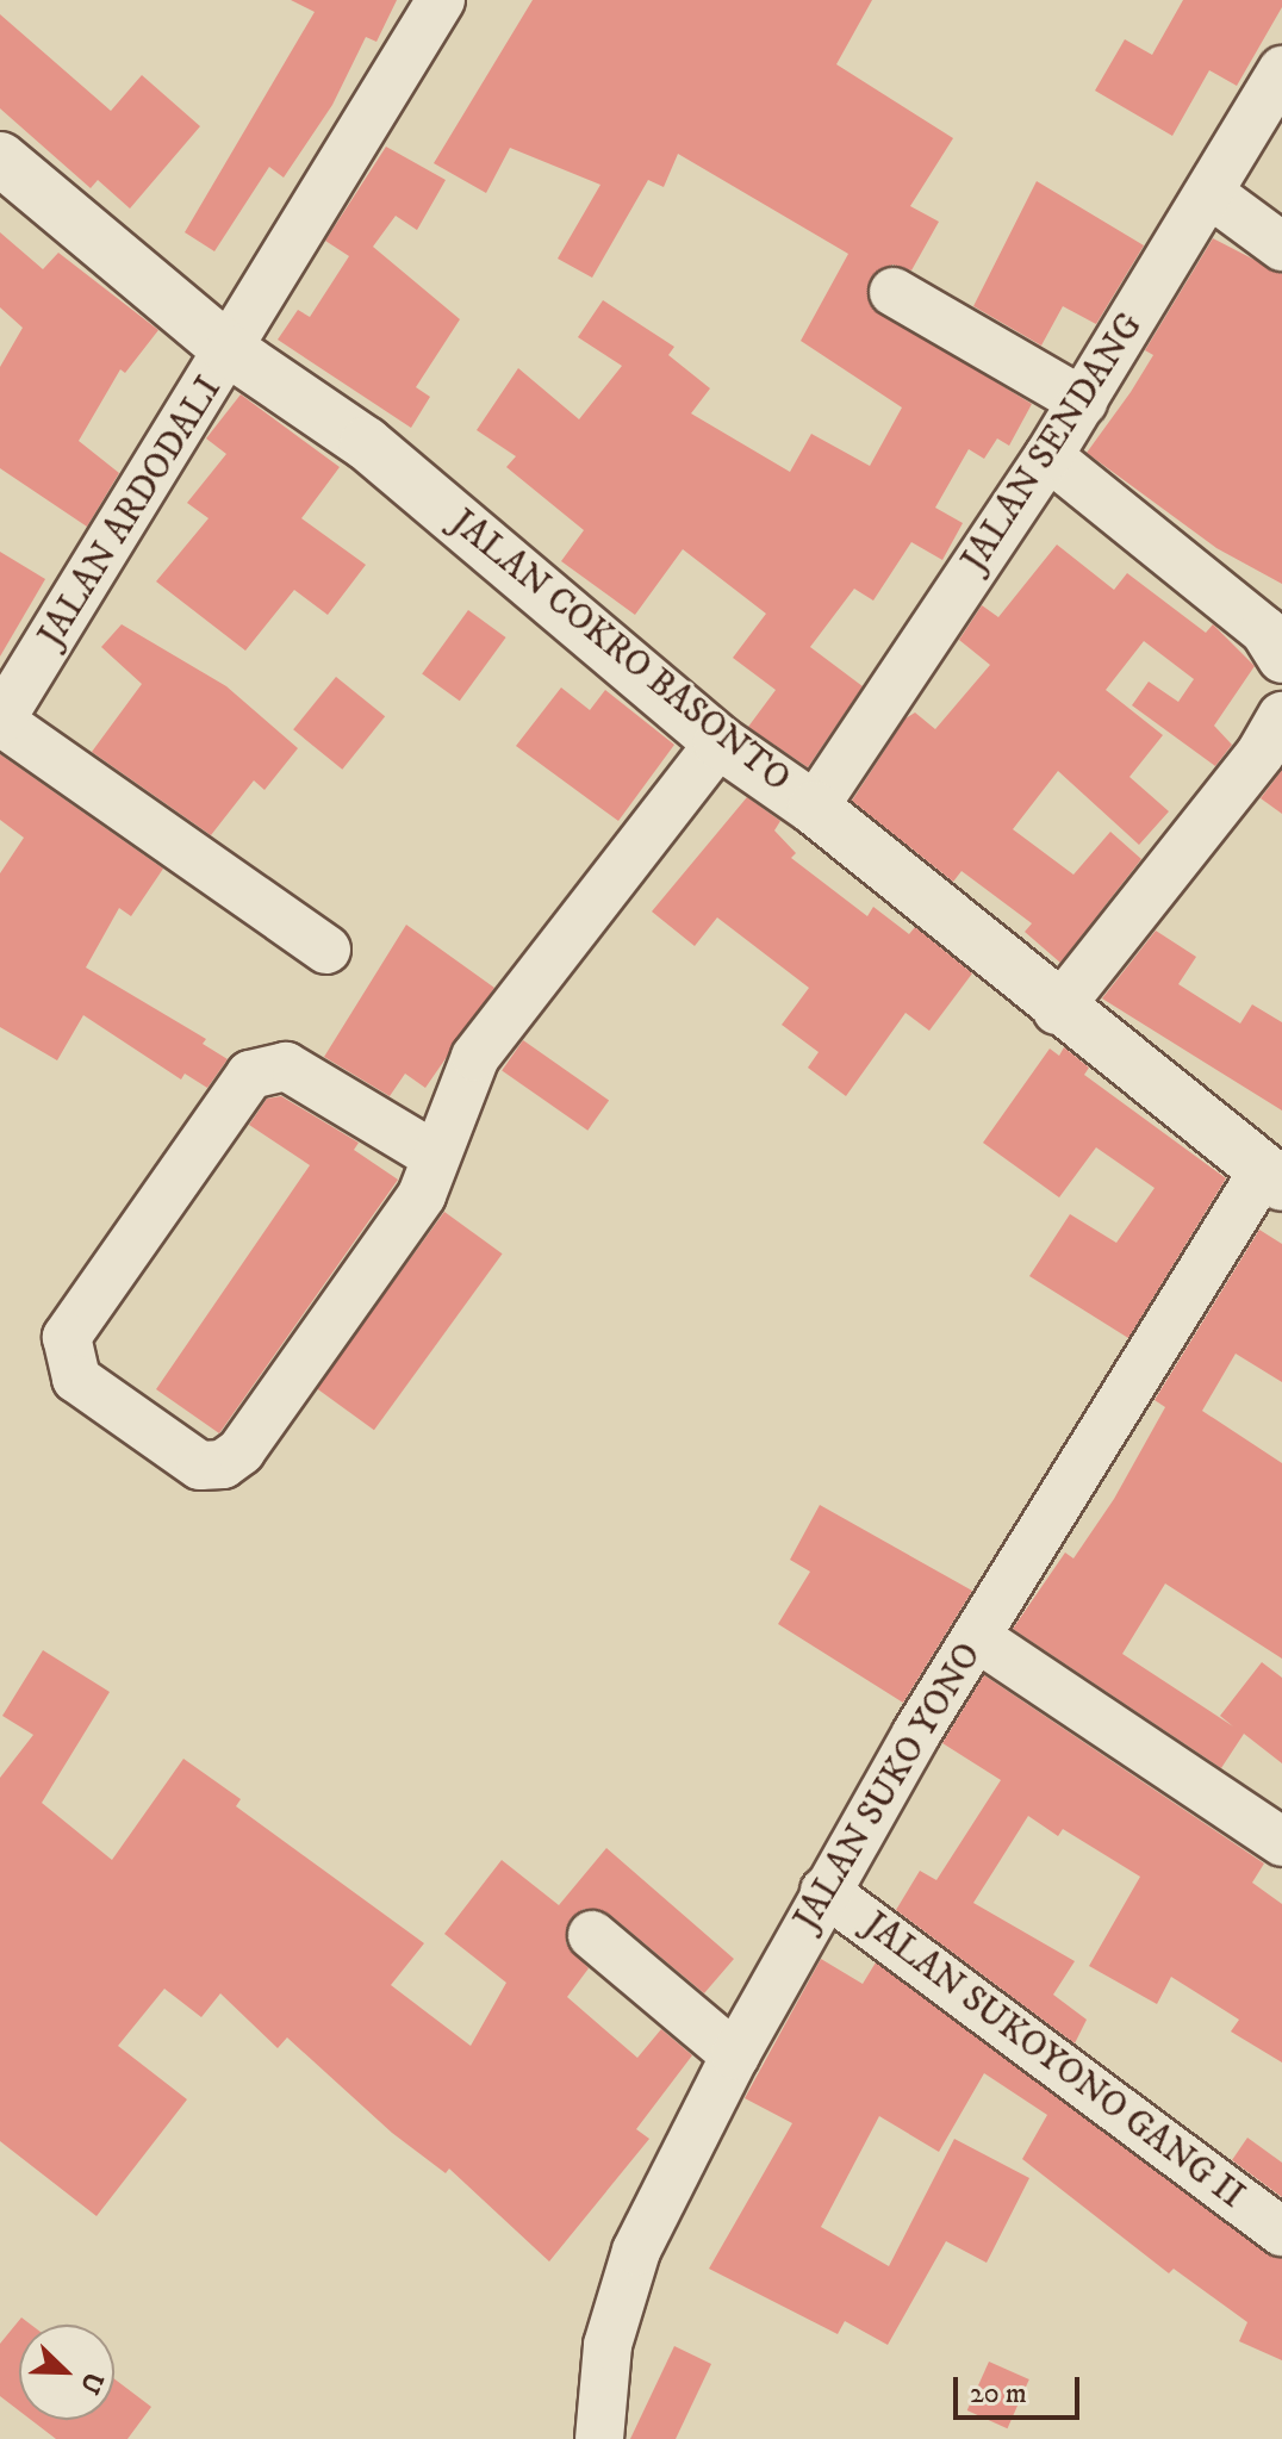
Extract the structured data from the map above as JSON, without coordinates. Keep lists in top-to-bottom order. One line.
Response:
{"streets":{"street":["JALAN SENDANG","JALAN ARDODALI","JALAN COKRO BASONTO","JALAN SUKO YONO","JALAN SUKOYONO GANG II"]},"crossings":[["JALAN SENDANG","JALAN COKRO BASONTO"],["JALAN ARDODALI","JALAN COKRO BASONTO"],["JALAN COKRO BASONTO","JALAN SUKO YONO"],["JALAN SUKO YONO","JALAN SUKOYONO GANG II"]],"scale_bar":"20 m","north":"bottom right"}
